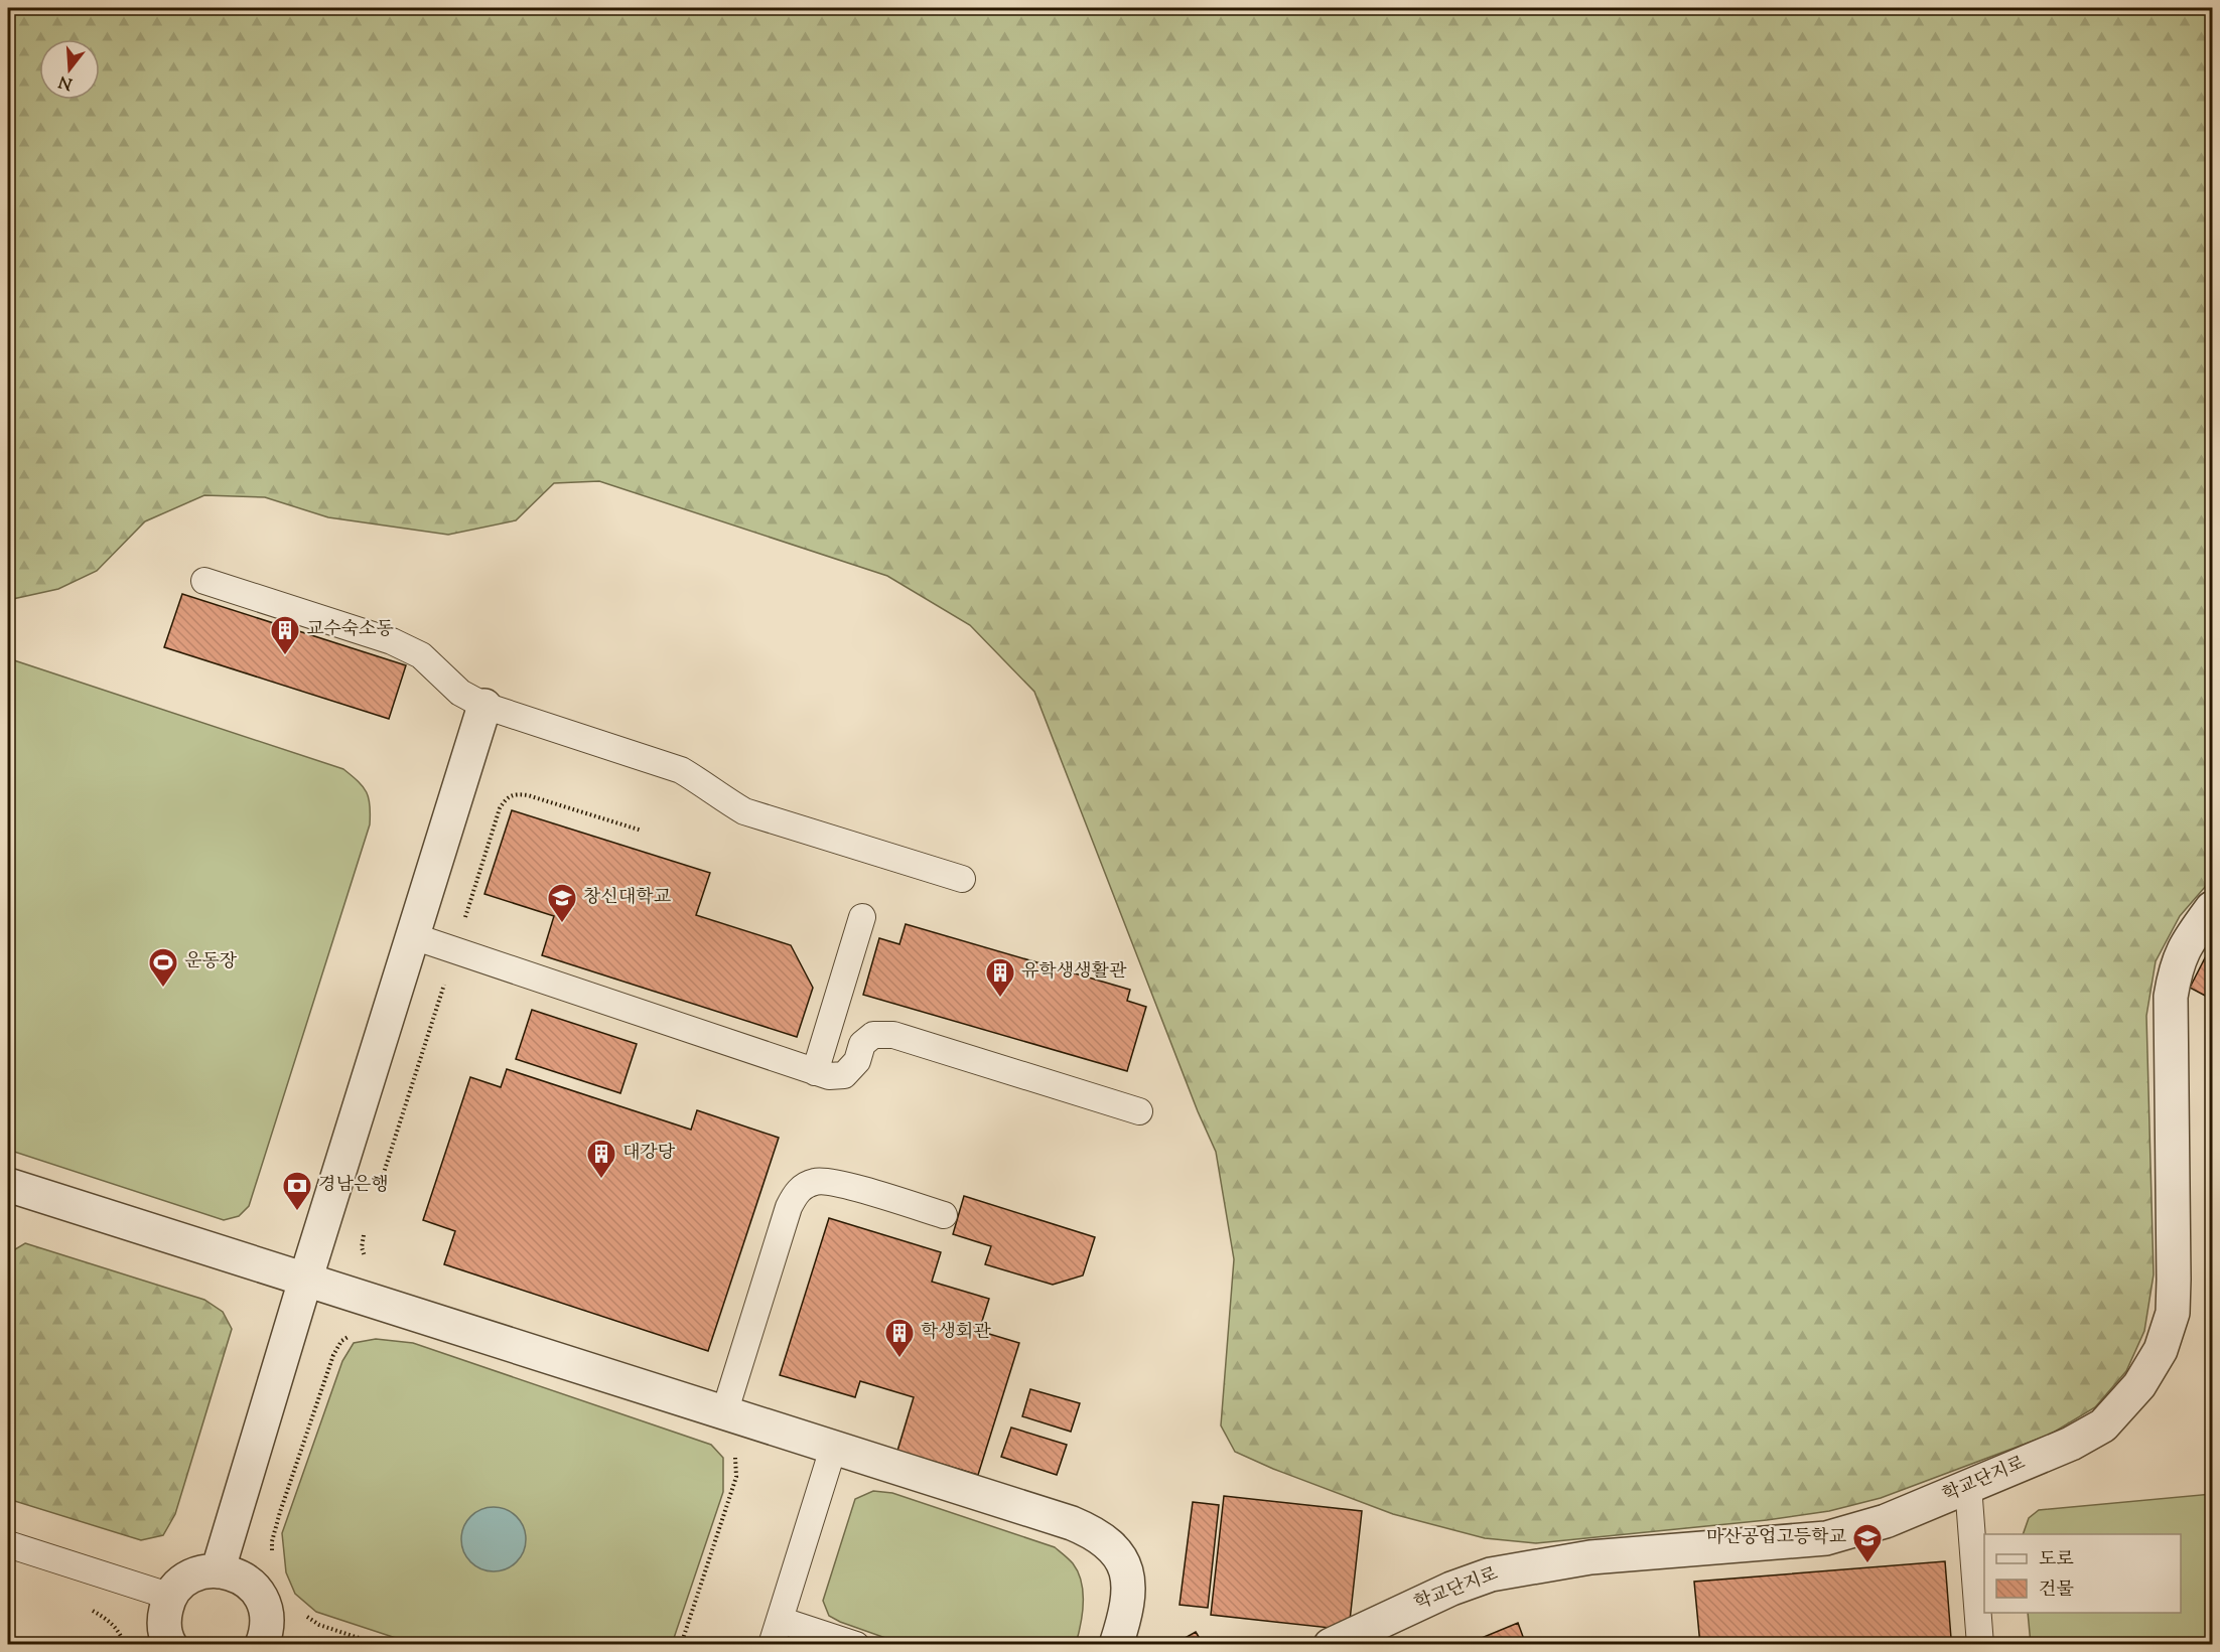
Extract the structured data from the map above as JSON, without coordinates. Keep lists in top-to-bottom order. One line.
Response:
{"streets":{"street":["학교단지로"]},"places":{"building":["교수숙소동","유학생생활관","대강당","학생회관"],"school or university":["창신대학교","마산공업고등학교"],"sports":["운동장"],"bank":["경남은행"]},"legend":["도로","건물"],"north":"bottom"}
